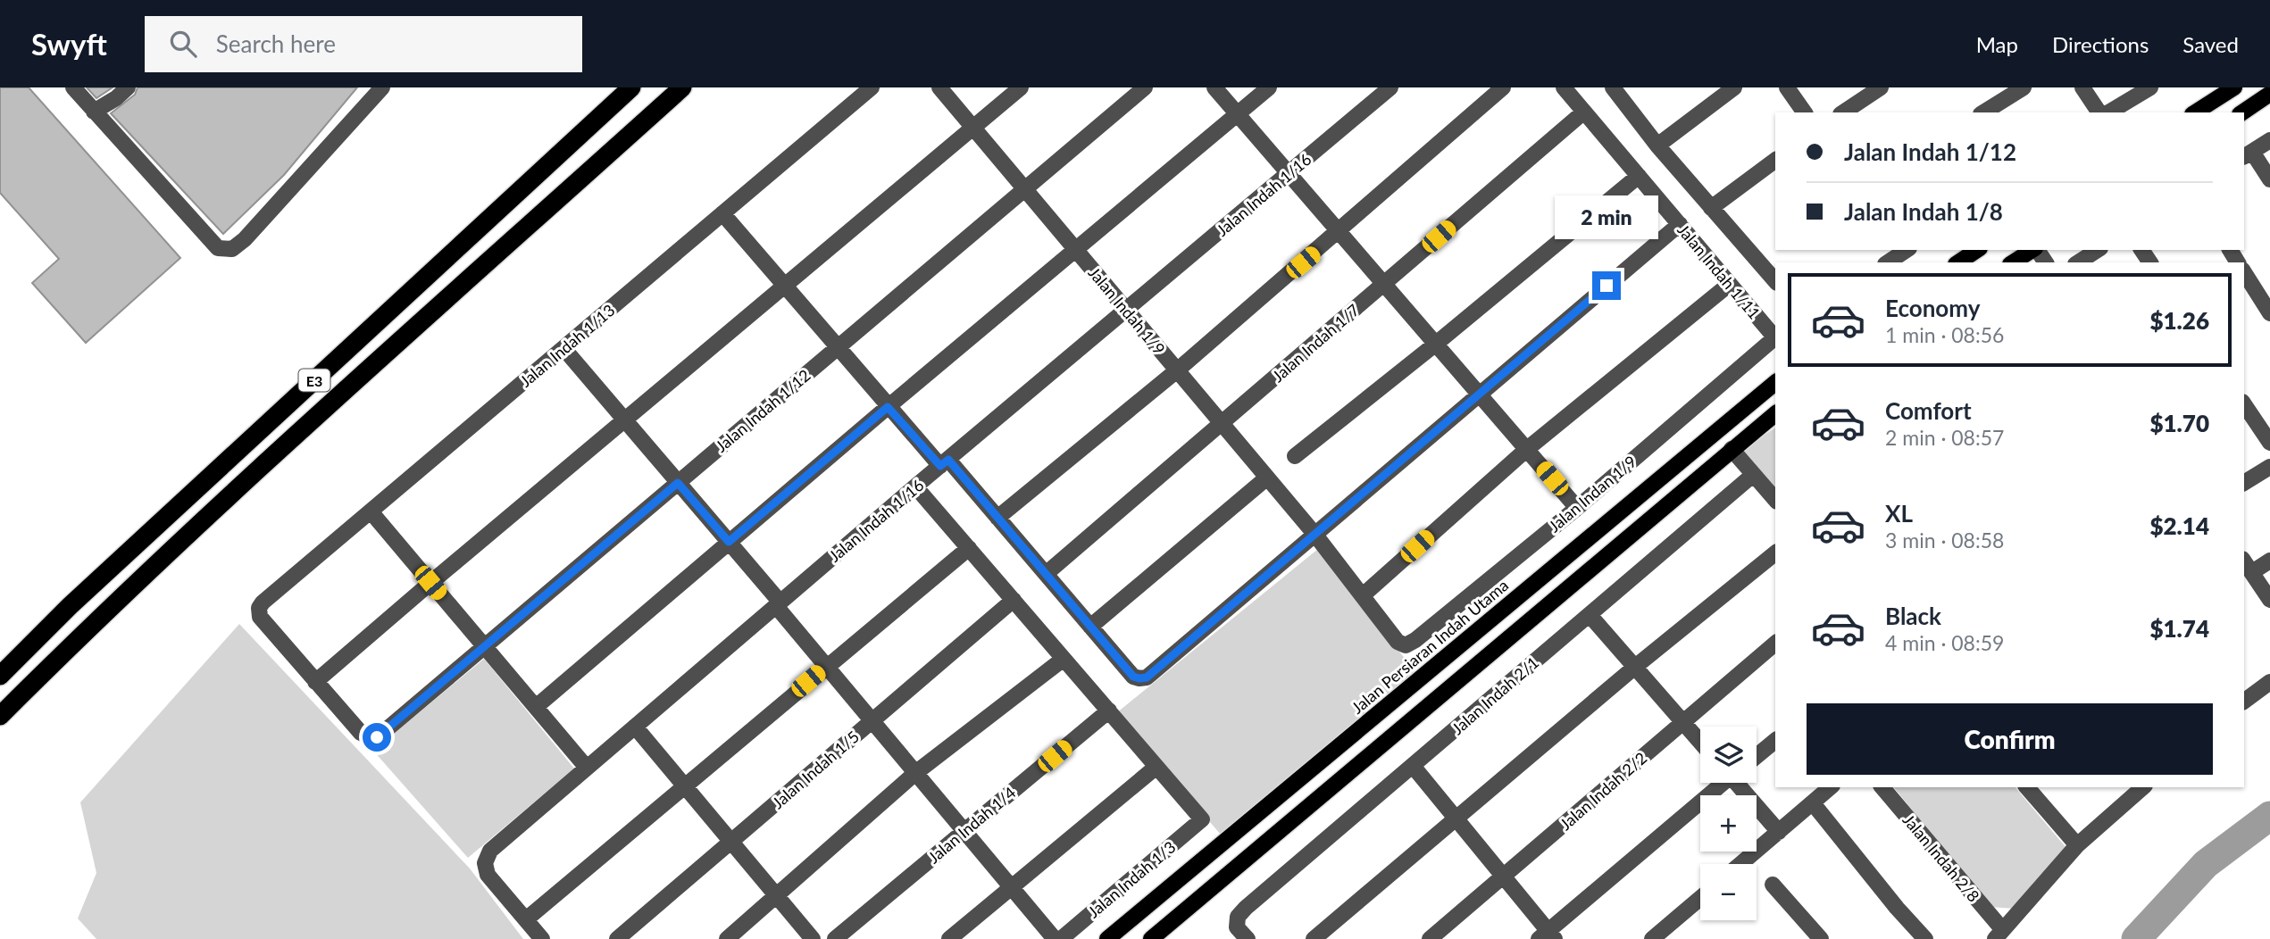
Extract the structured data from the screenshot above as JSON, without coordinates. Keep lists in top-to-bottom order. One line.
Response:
{"streets":{"highway":["E3"],"main road":["Jalan Persiaran Indah Utama"],"street":["Jalan Indah 1/16","Jalan Indah 1/11","Jalan Indah 1/9","Jalan Indah 1/7","Jalan Indah 1/13","Jalan Indah 1/12","Jalan Indan 1/9","Jalan Indah 2/1","Jalan Indah 1/5","Jalan Indah 2/2","Jalan Indah 1/4","Jalan Indah 2/8","Jalan Indah 1/3"]},"crossings":[["Jalan Indah 1/16","Jalan Indah 1/9"],["Jalan Indah 1/11","Jalan Indah 1/7"],["Jalan Indah 1/9","Jalan Indah 1/7"],["Jalan Indah 1/9","Jalan Indah 1/12"],["Jalan Indah 1/9","Jalan Indan 1/9"],["Jalan Indah 1/13","Jalan Indah 1/12"]],"page":{"header":"Swyft","search":"Search here","nav":["Map","Directions","Saved"],"banner":["Jalan Indah 1/12","Jalan Indah 1/8"],"bubble":"2 min","list":[{"name":"Economy","note":"1 min · 08:56","value":"$1.26"},{"name":"Comfort","note":"2 min · 08:57","value":"$1.70"},{"name":"XL","note":"3 min · 08:58","value":"$2.14"},{"name":"Black","note":"4 min · 08:59","value":"$1.74"}],"buttons":"Confirm","map_buttons":["+","−"]}}
